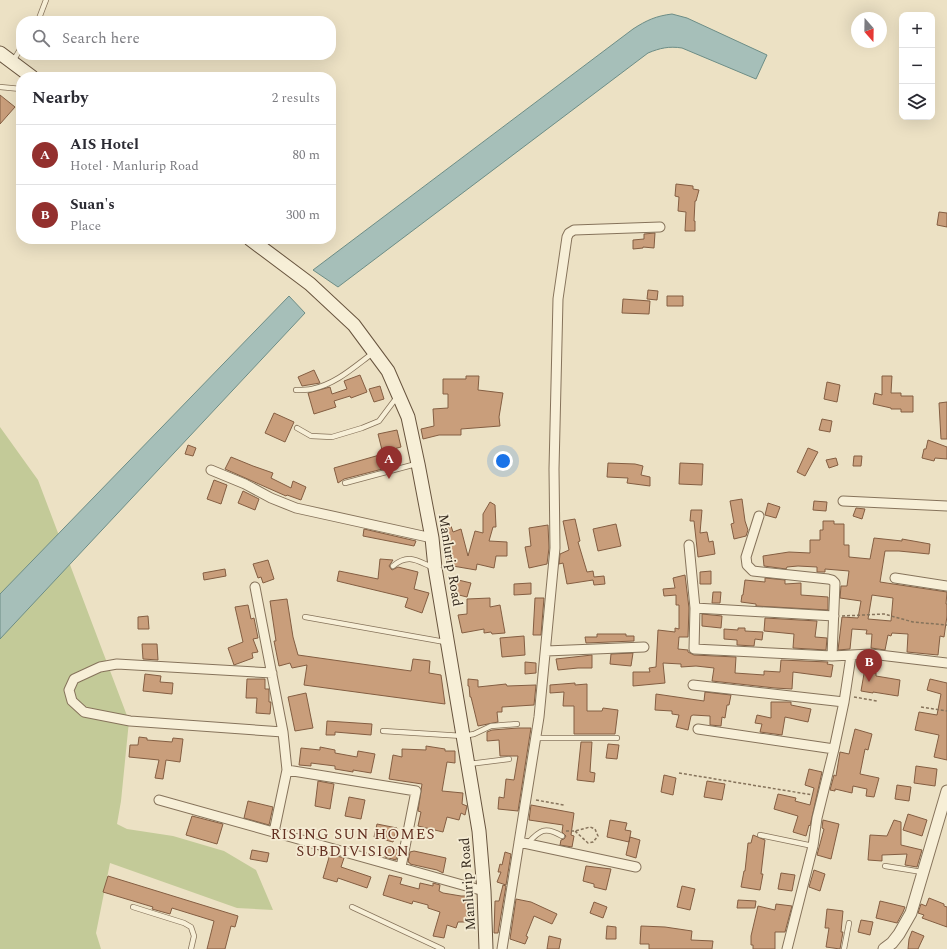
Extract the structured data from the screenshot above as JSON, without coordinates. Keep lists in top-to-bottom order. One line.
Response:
{"streets":{"main road":["Manlurip Road"]},"districts":["RISING SUN HOMES SUBDIVISION"],"north":"bottom","page":{"map_buttons":["+","−"],"search":"Search here","heading":["Nearby","2 results"],"list":[{"mark":"A","name":"AIS Hotel","note":"Hotel · Manlurip Road","value":"80 m"},{"mark":"B","name":"Suan's","note":"Place","value":"300 m"}],"pins":["A","B"]}}
